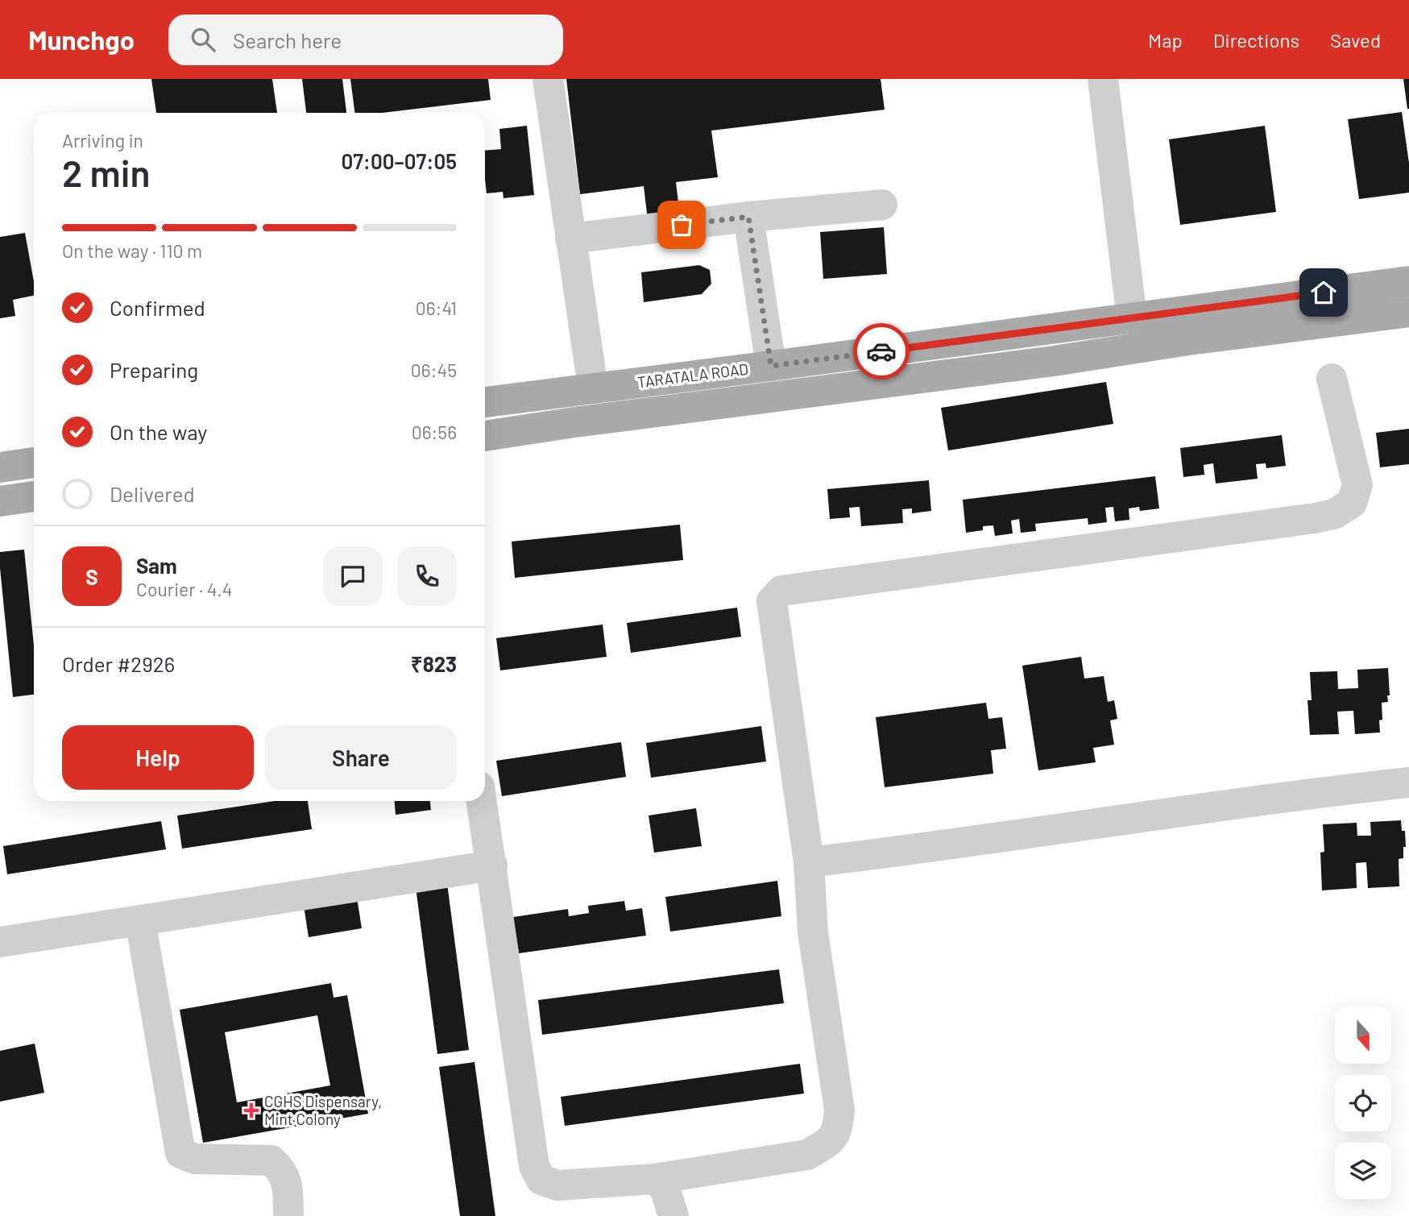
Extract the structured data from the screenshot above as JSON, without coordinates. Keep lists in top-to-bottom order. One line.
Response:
{"streets":{"main road":["TARATALA ROAD"]},"places":{"health":["CGHS Dispensary, Mint Colony"]},"north":"bottom","page":{"header":"Munchgo","search":"Search here","nav":["Map","Directions","Saved"],"heading":["2 min","Arriving in","07:00–07:05"],"panel":["Sam","Courier · 4.4","Order #2926","₹823"],"bar":"On the way · 110 m","list":[["Confirmed","06:41"],["Preparing","06:45"],["On the way","06:56"],"Delivered"],"round":"S","buttons":["Help","Share"]}}
